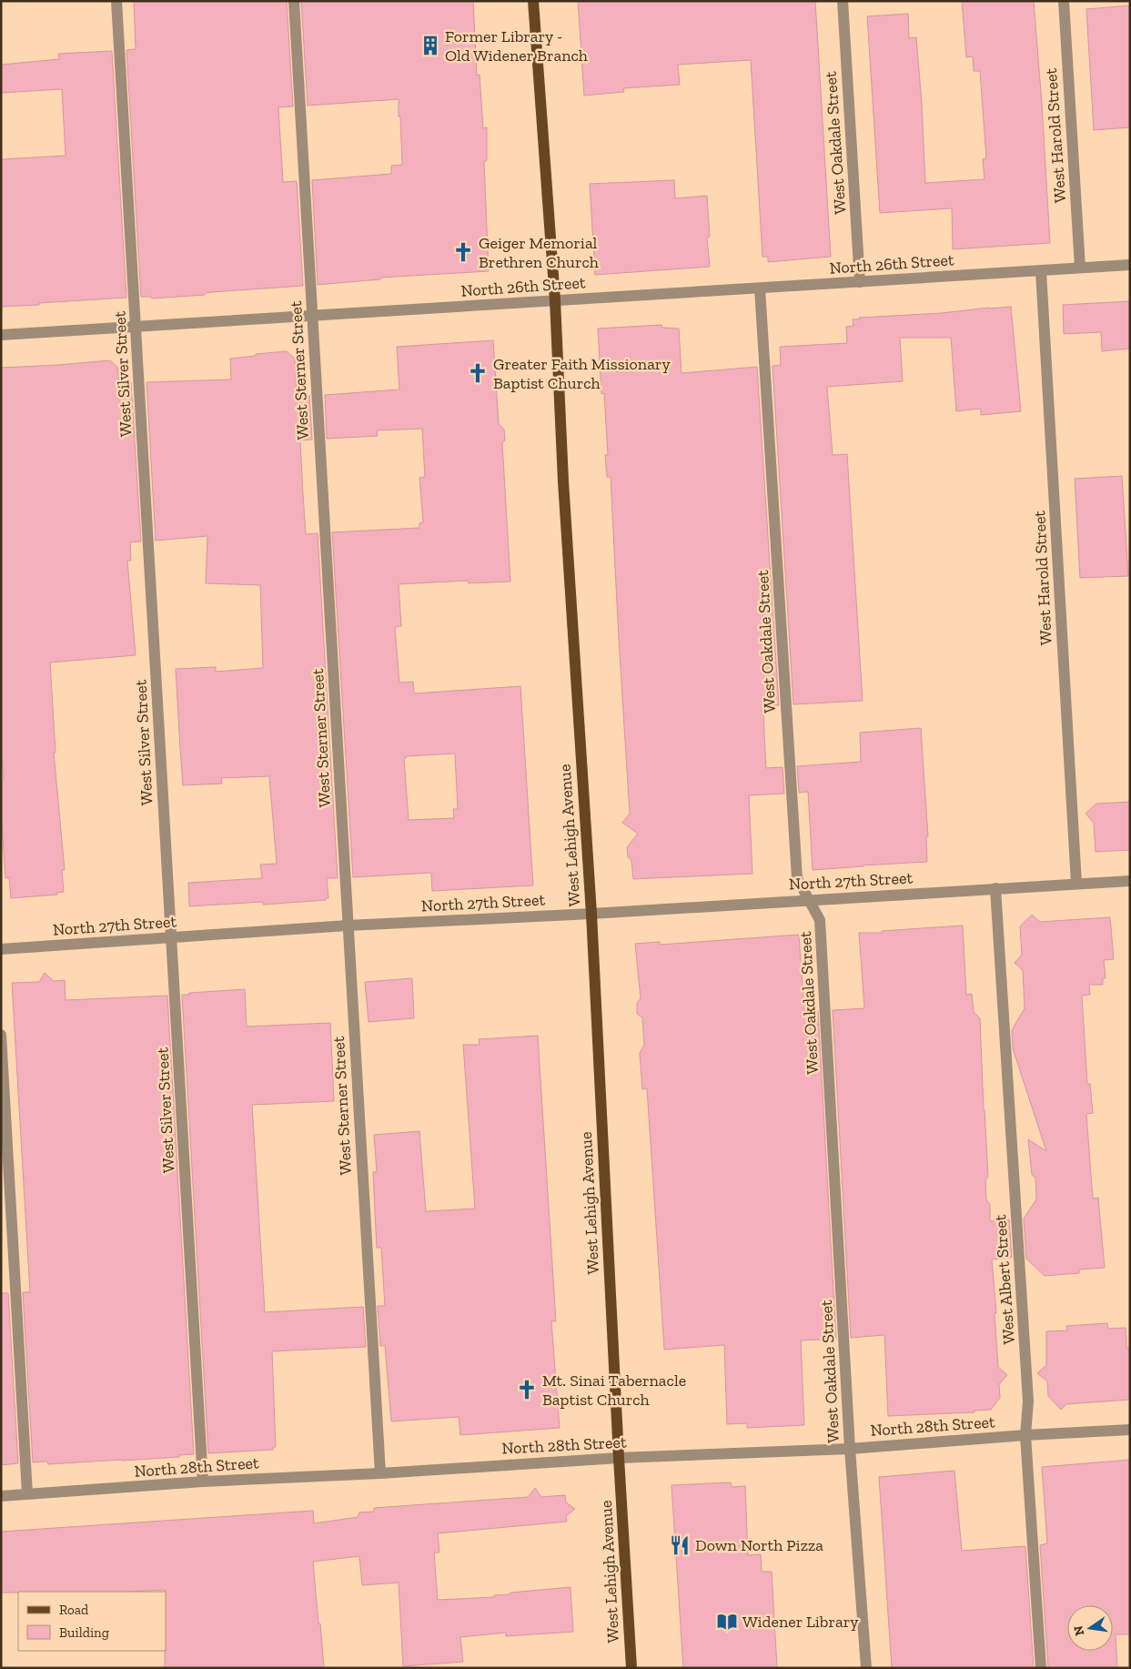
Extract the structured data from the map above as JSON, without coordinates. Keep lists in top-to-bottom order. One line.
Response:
{"streets":{"main road":["West Lehigh Avenue"],"street":["West Harold Street","West Oakdale Street","North 26th Street","West Sterner Street","West Silver Street","North 27th Street","West Albert Street","North 28th Street"]},"crossings":[["West Harold Street","North 26th Street"],["West Harold Street","North 27th Street"],["West Oakdale Street","North 26th Street"],["West Oakdale Street","North 27th Street"],["West Oakdale Street","North 28th Street"],["North 26th Street","West Sterner Street"],["North 26th Street","West Silver Street"],["North 26th Street","West Lehigh Avenue"],["West Sterner Street","North 27th Street"],["West Sterner Street","North 28th Street"],["West Silver Street","North 27th Street"],["West Silver Street","North 28th Street"],["West Lehigh Avenue","North 27th Street"],["West Lehigh Avenue","North 28th Street"],["North 27th Street","West Albert Street"],["West Albert Street","North 28th Street"]],"places":{"building":["Former Library - Old Widener Branch"],"church":["Geiger Memorial Brethren Church","Greater Faith Missionary Baptist Church","Mt. Sinai Tabernacle Baptist Church"],"restaurant":["Down North Pizza"],"library":["Widener Library"]},"legend":["Road","Building"],"north":"left"}
